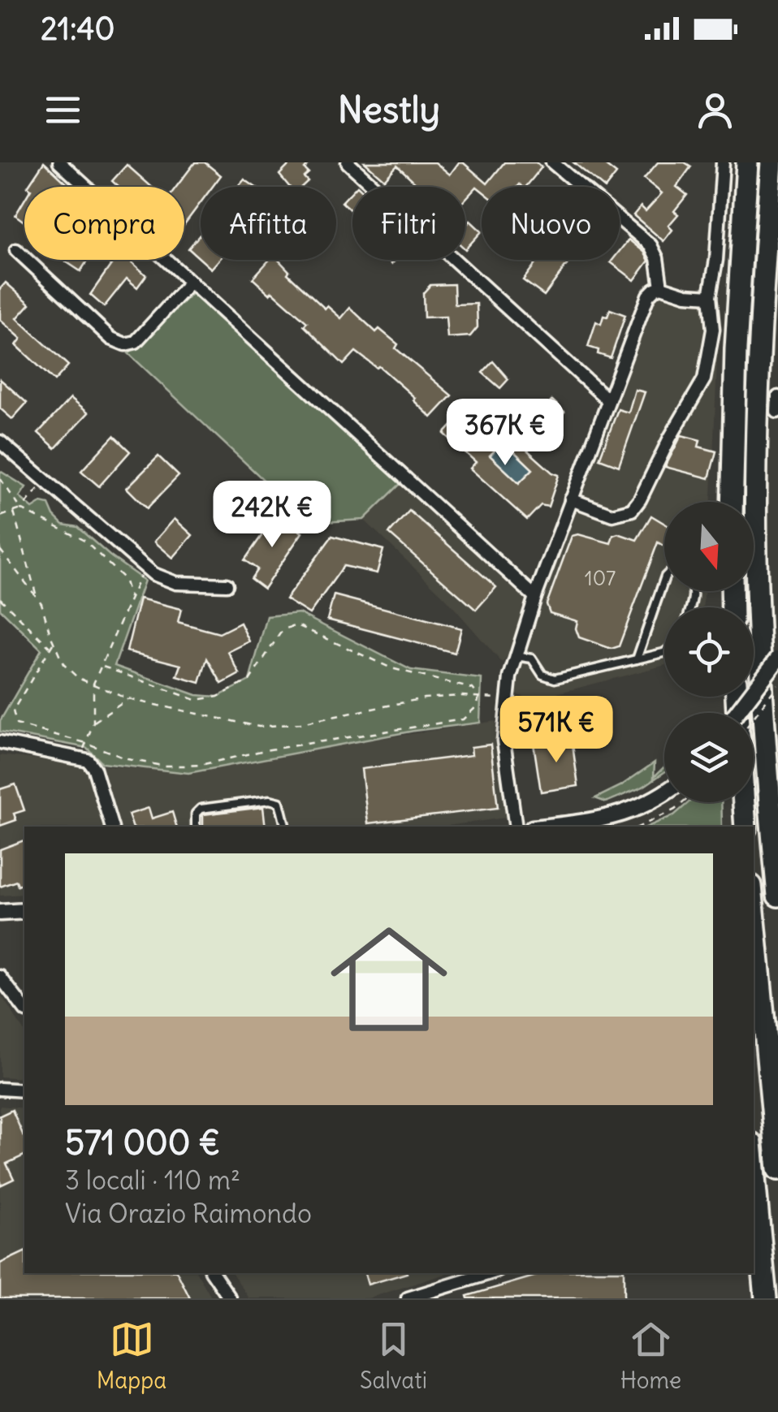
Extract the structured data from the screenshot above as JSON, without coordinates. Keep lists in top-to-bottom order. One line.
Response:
{"house_numbers":["107"],"north":"bottom","page":{"status":"21:40","header":"Nestly","chip":["Compra","Affitta","Filtri","Nuovo"],"price":["367K €","242K €","571K €"],"list":[{"name":"571 000 €","note":"3 locali · 110 m² · Via Orazio Raimondo"}],"tabs":["Mappa","Salvati","Home"]}}
